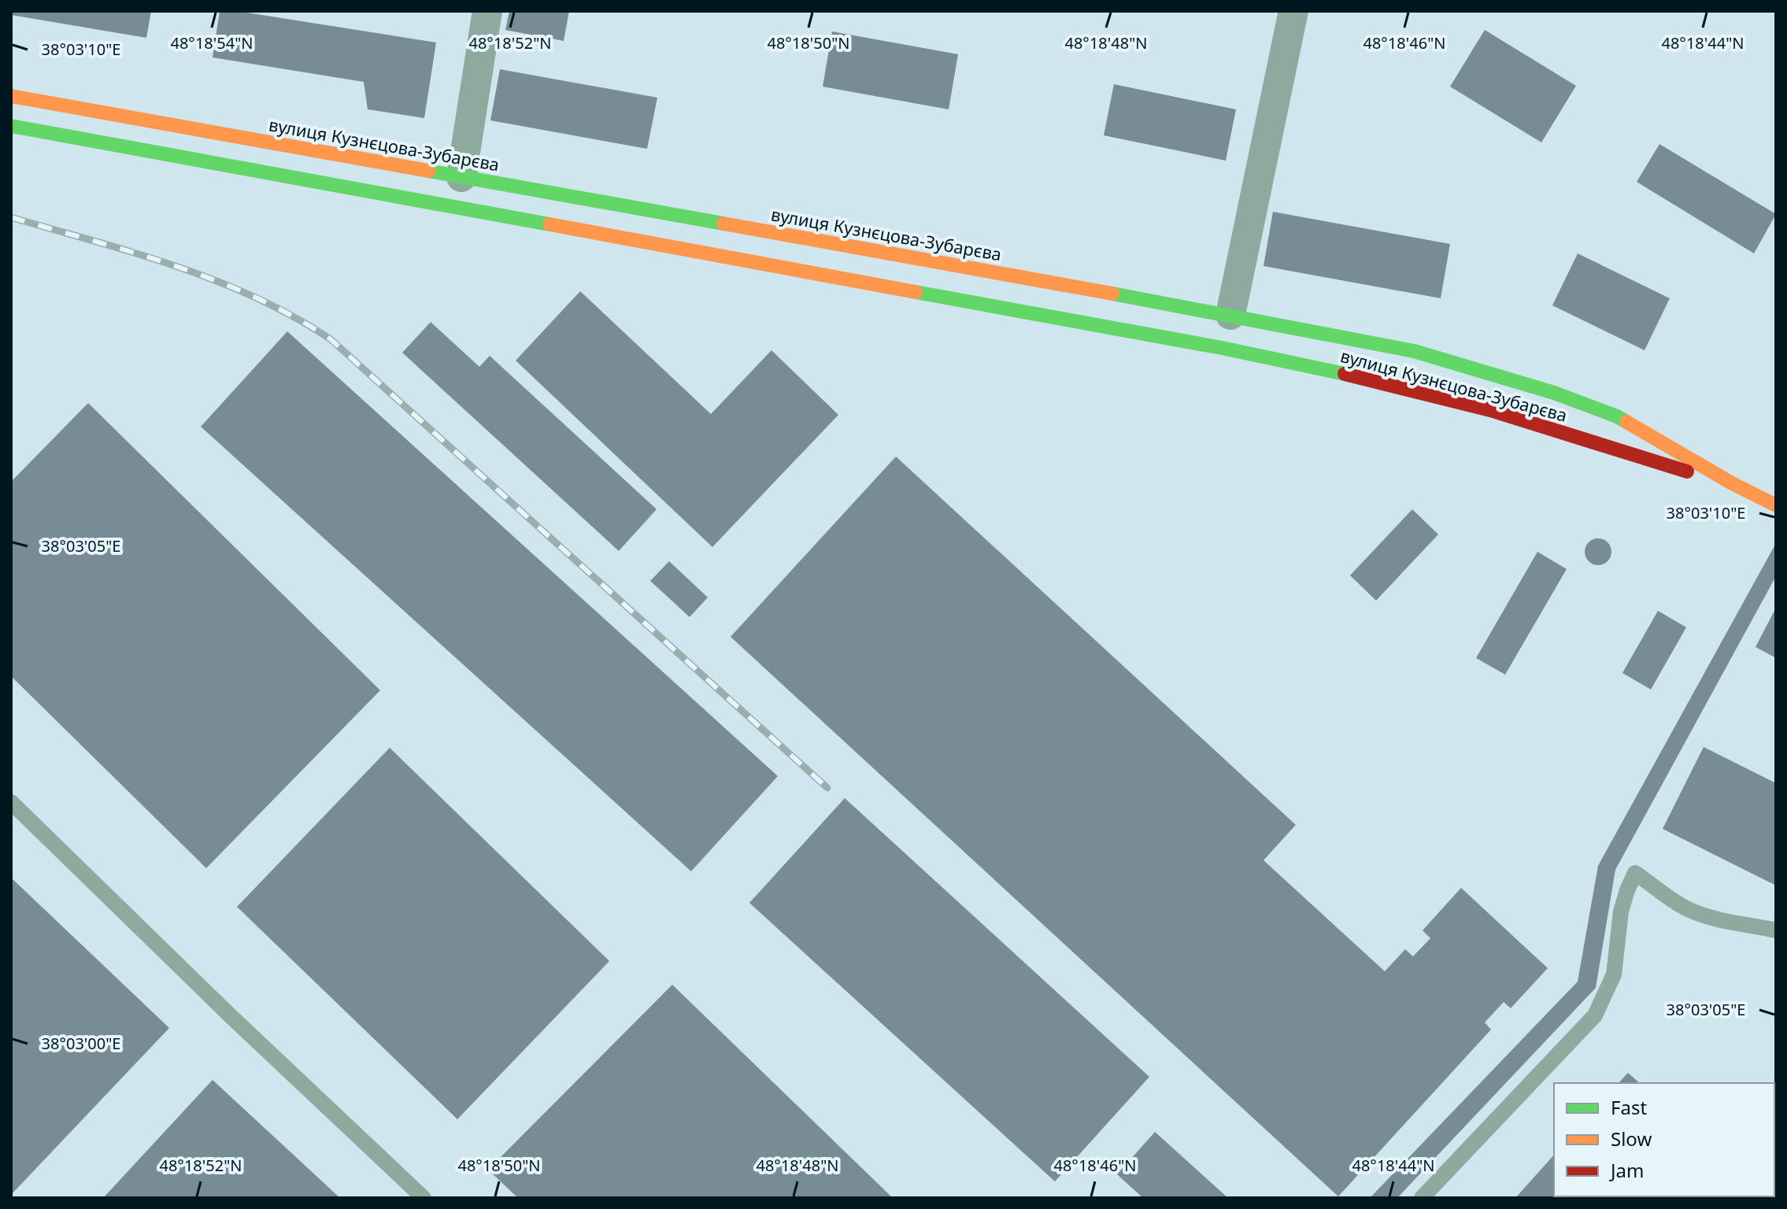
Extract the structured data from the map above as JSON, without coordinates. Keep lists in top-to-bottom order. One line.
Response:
{"streets":{"main road":["вулиця Кузнєцова-Зубарєва"]},"legend":["Fast","Slow","Jam"],"coordinates":["48°18'44\"N","48°18'54\"N","48°18'52\"N","48°18'50\"N","48°18'48\"N","48°18'46\"N","38°03'10\"E","38°03'05\"E","38°03'00\"E"]}
